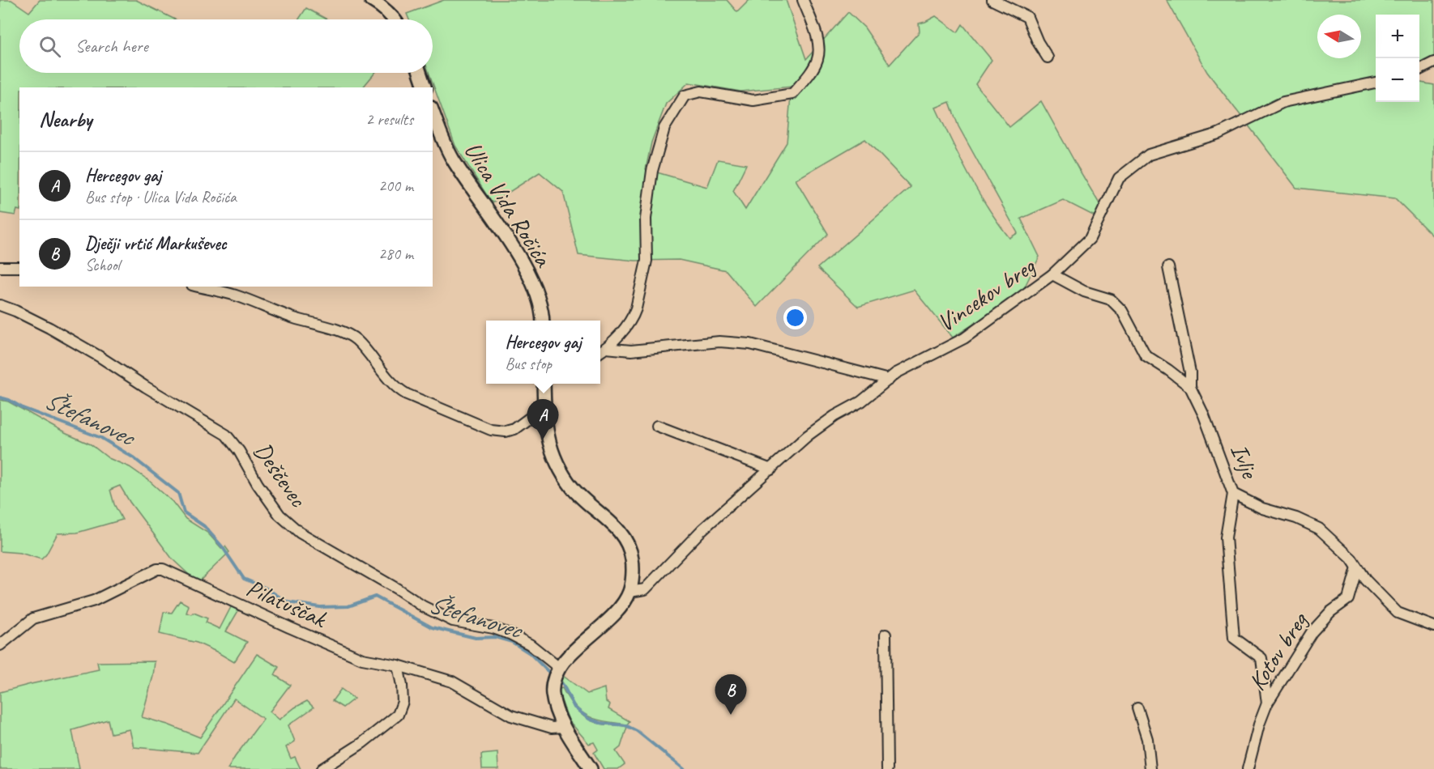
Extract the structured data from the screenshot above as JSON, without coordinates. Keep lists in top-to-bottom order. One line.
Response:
{"streets":{"main road":["Ulica Vida Ročića"],"street":["Vincekov breg","Ivlje","Deščevec","Pilatuščak","Kotov breg"]},"crossings":[["Vincekov breg","Ivlje"],["Ivlje","Kotov breg"]],"water":["Štefanovec"],"north":"left","page":{"map_buttons":["+","−"],"search":"Search here","heading":["Nearby","2 results"],"list":[{"mark":"A","name":"Hercegov gaj","note":"Bus stop · Ulica Vida Ročića","value":"200 m"},{"mark":"B","name":"Dječji vrtić Markuševec","note":"School","value":"280 m"}],"popup":["Hercegov gaj","Bus stop"],"pins":["A","B"]}}
